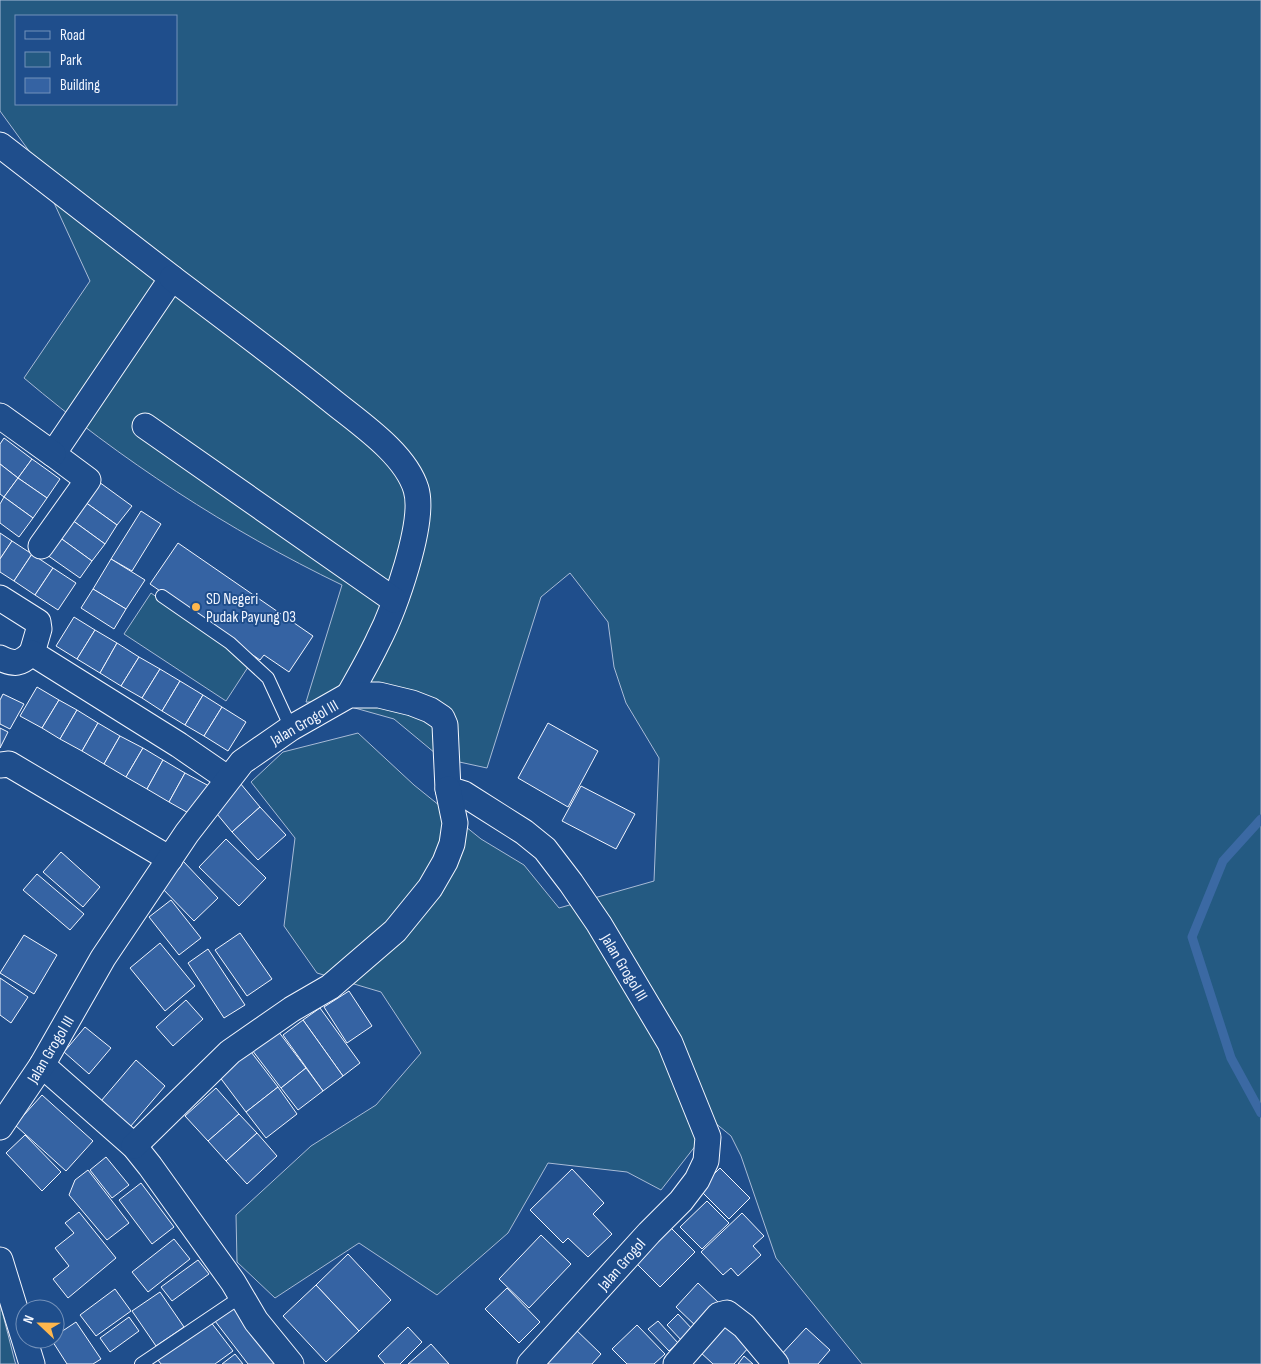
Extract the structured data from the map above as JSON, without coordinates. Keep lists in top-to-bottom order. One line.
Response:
{"streets":{"street":["Jalan Grogol III","Jalan Grogol"]},"crossings":[["Jalan Grogol III","Jalan Grogol"]],"places":["SD Negeri Pudak Payung 03"],"legend":["Road","Park","Building"],"north":"left"}
